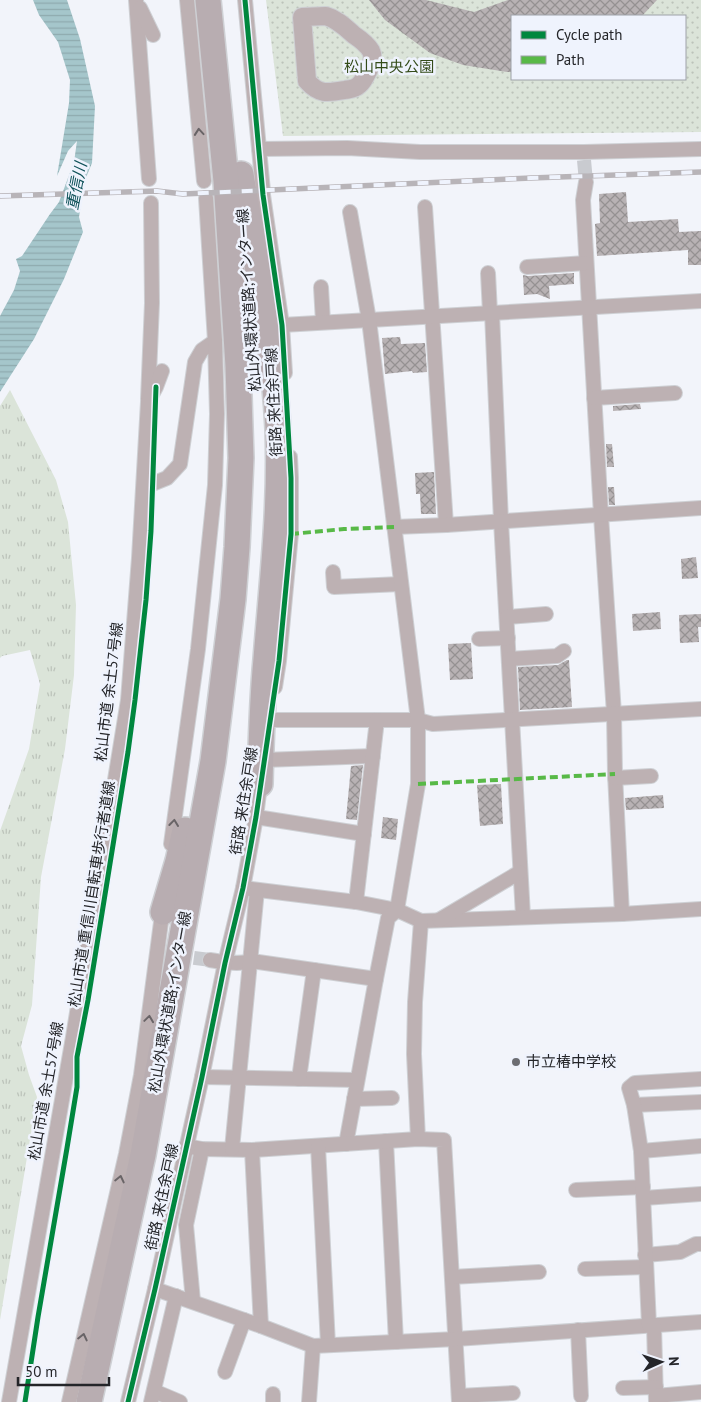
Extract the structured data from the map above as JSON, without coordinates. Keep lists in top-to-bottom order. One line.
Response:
{"streets":{"highway":["松山外環状道路;インター線"],"street":["街路 来住余戸線","松山市道 余土57号線"],"cycle path":["松山市道 重信川自転車歩行者道線"]},"water":["重信川"],"parks":["松山中央公園"],"places":["市立椿中学校"],"legend":["Cycle path","Path"],"scale_bar":"50 m","north":"right"}
